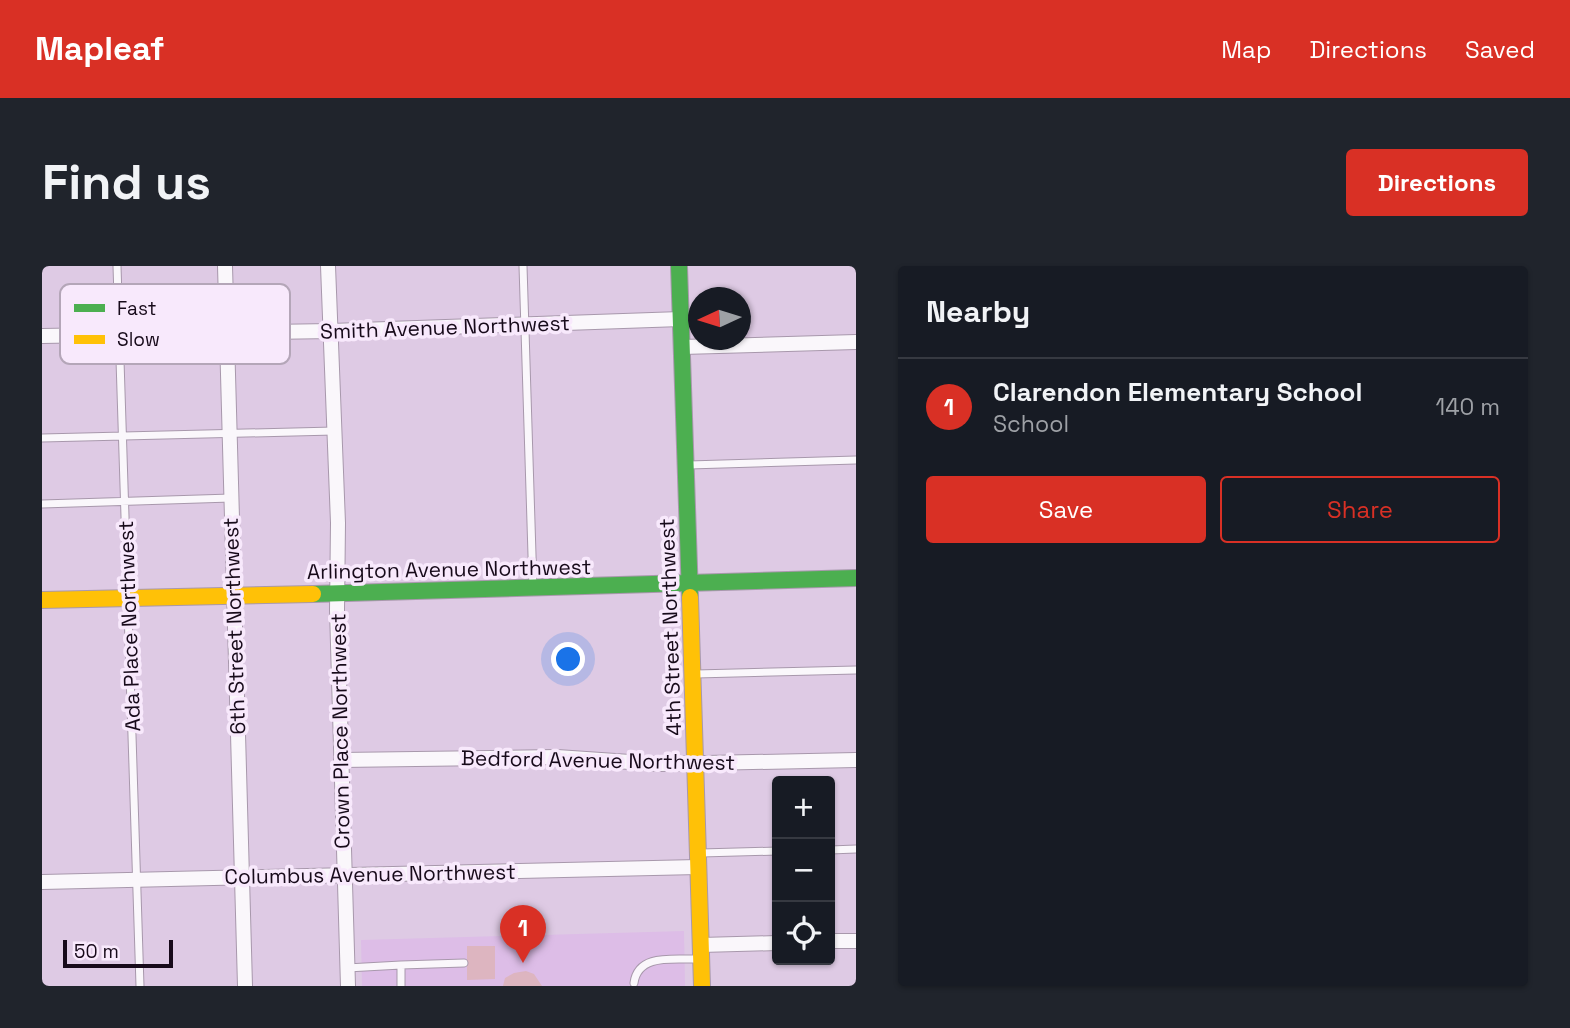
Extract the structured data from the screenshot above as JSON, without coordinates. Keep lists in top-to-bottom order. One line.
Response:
{"streets":{"street":["Smith Avenue Northwest","Arlington Avenue Northwest","6th Street Northwest","4th Street Northwest","Crown Place Northwest","Bedford Avenue Northwest","Columbus Avenue Northwest"],"lane":["Ada Place Northwest"]},"crossings":[["Smith Avenue Northwest","4th Street Northwest"],["Smith Avenue Northwest","Crown Place Northwest"],["Arlington Avenue Northwest","Ada Place Northwest"],["Arlington Avenue Northwest","6th Street Northwest"],["Arlington Avenue Northwest","4th Street Northwest"],["Arlington Avenue Northwest","Crown Place Northwest"],["Ada Place Northwest","Columbus Avenue Northwest"],["6th Street Northwest","Columbus Avenue Northwest"],["4th Street Northwest","Bedford Avenue Northwest"],["4th Street Northwest","Columbus Avenue Northwest"],["Crown Place Northwest","Bedford Avenue Northwest"],["Crown Place Northwest","Columbus Avenue Northwest"]],"legend":["Fast","Slow"],"scale_bar":"50 m","north":"left","page":{"header":"Mapleaf","nav":["Map","Directions","Saved"],"buttons":["Directions",["Save","Share"]],"title":"Find us","heading":"Nearby","list":[{"mark":"1","name":"Clarendon Elementary School","note":"School","value":"140 m"}],"map_buttons":["+","−"],"pins":"1","scale":"50 m"}}
